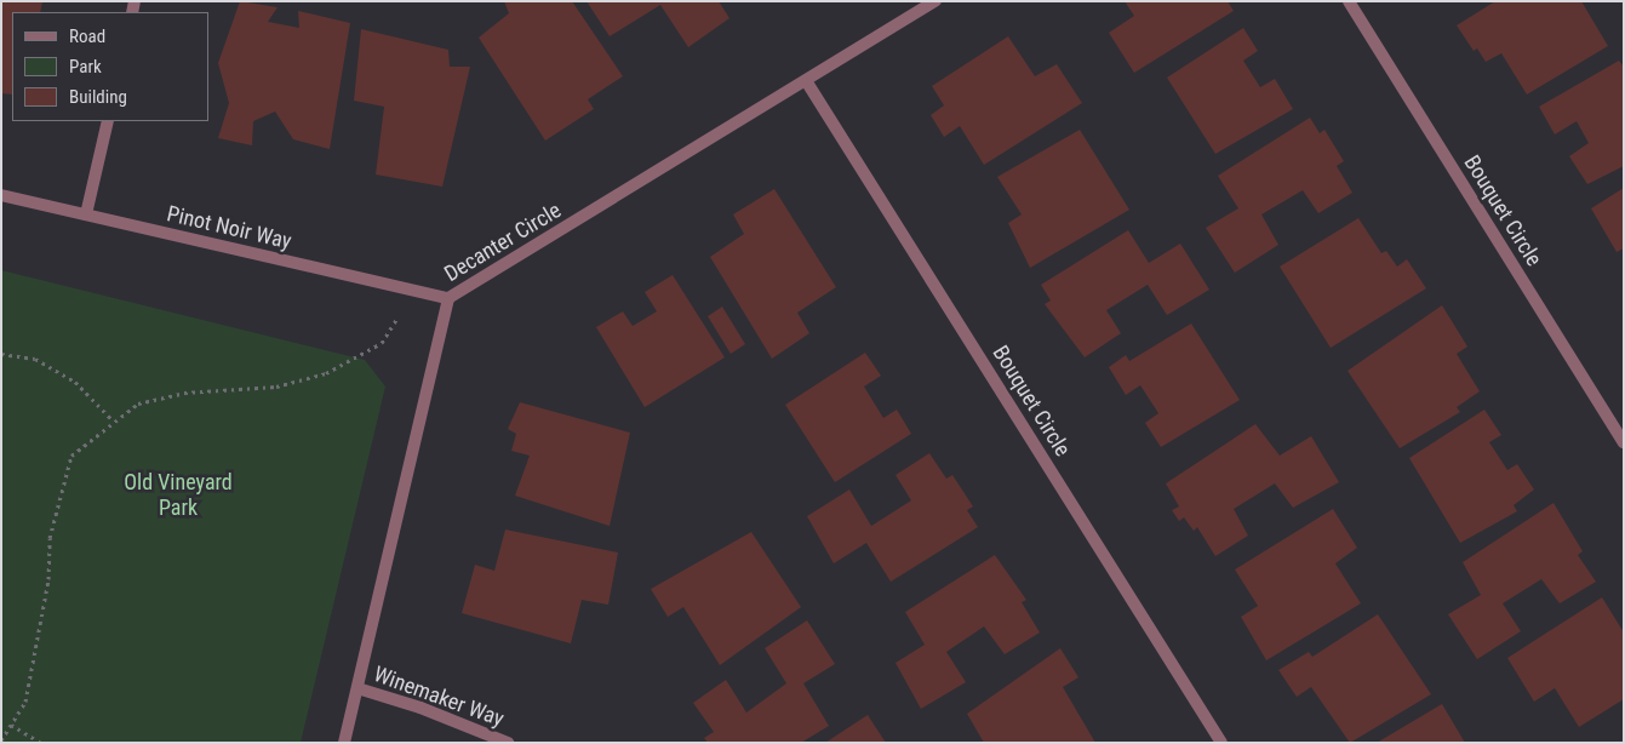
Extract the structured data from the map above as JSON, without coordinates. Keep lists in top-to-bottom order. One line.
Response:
{"streets":{"street":["Bouquet Circle","Pinot Noir Way","Decanter Circle","Winemaker Way"]},"crossings":[["Bouquet Circle","Decanter Circle"],["Pinot Noir Way","Decanter Circle"],["Decanter Circle","Winemaker Way"]],"parks":["Old Vineyard Park"],"legend":["Road","Park","Building"]}
